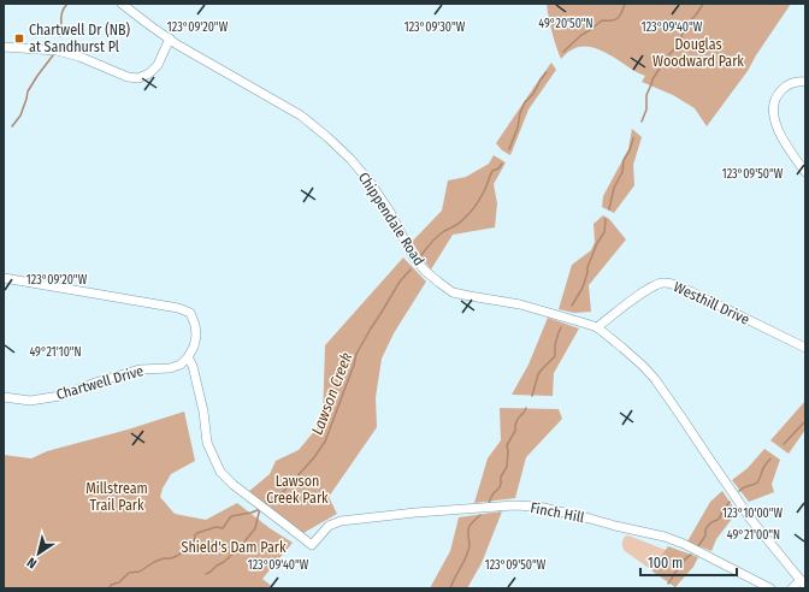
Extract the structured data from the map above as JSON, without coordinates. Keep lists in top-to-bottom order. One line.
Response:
{"streets":{"street":["Chippendale Road","Westhill Drive","Chartwell Drive","Finch Hill"]},"crossings":[["Chippendale Road","Westhill Drive"],["Chartwell Drive","Finch Hill"]],"water":["Lawson Creek"],"parks":["Douglas Woodward Park","Lawson Creek Park","Millstream Trail Park","Shield's Dam Park"],"places":{"transit":["Chartwell Dr (NB) at Sandhurst Pl"]},"scale_bar":"100 m","north":"bottom left","coordinates":["49°20'50\"N","123°09'20\"W","123°09'30\"W","123°09'40\"W","123°09'50\"W","49°21'10\"N","123°10'00\"W","49°21'00\"N"]}
